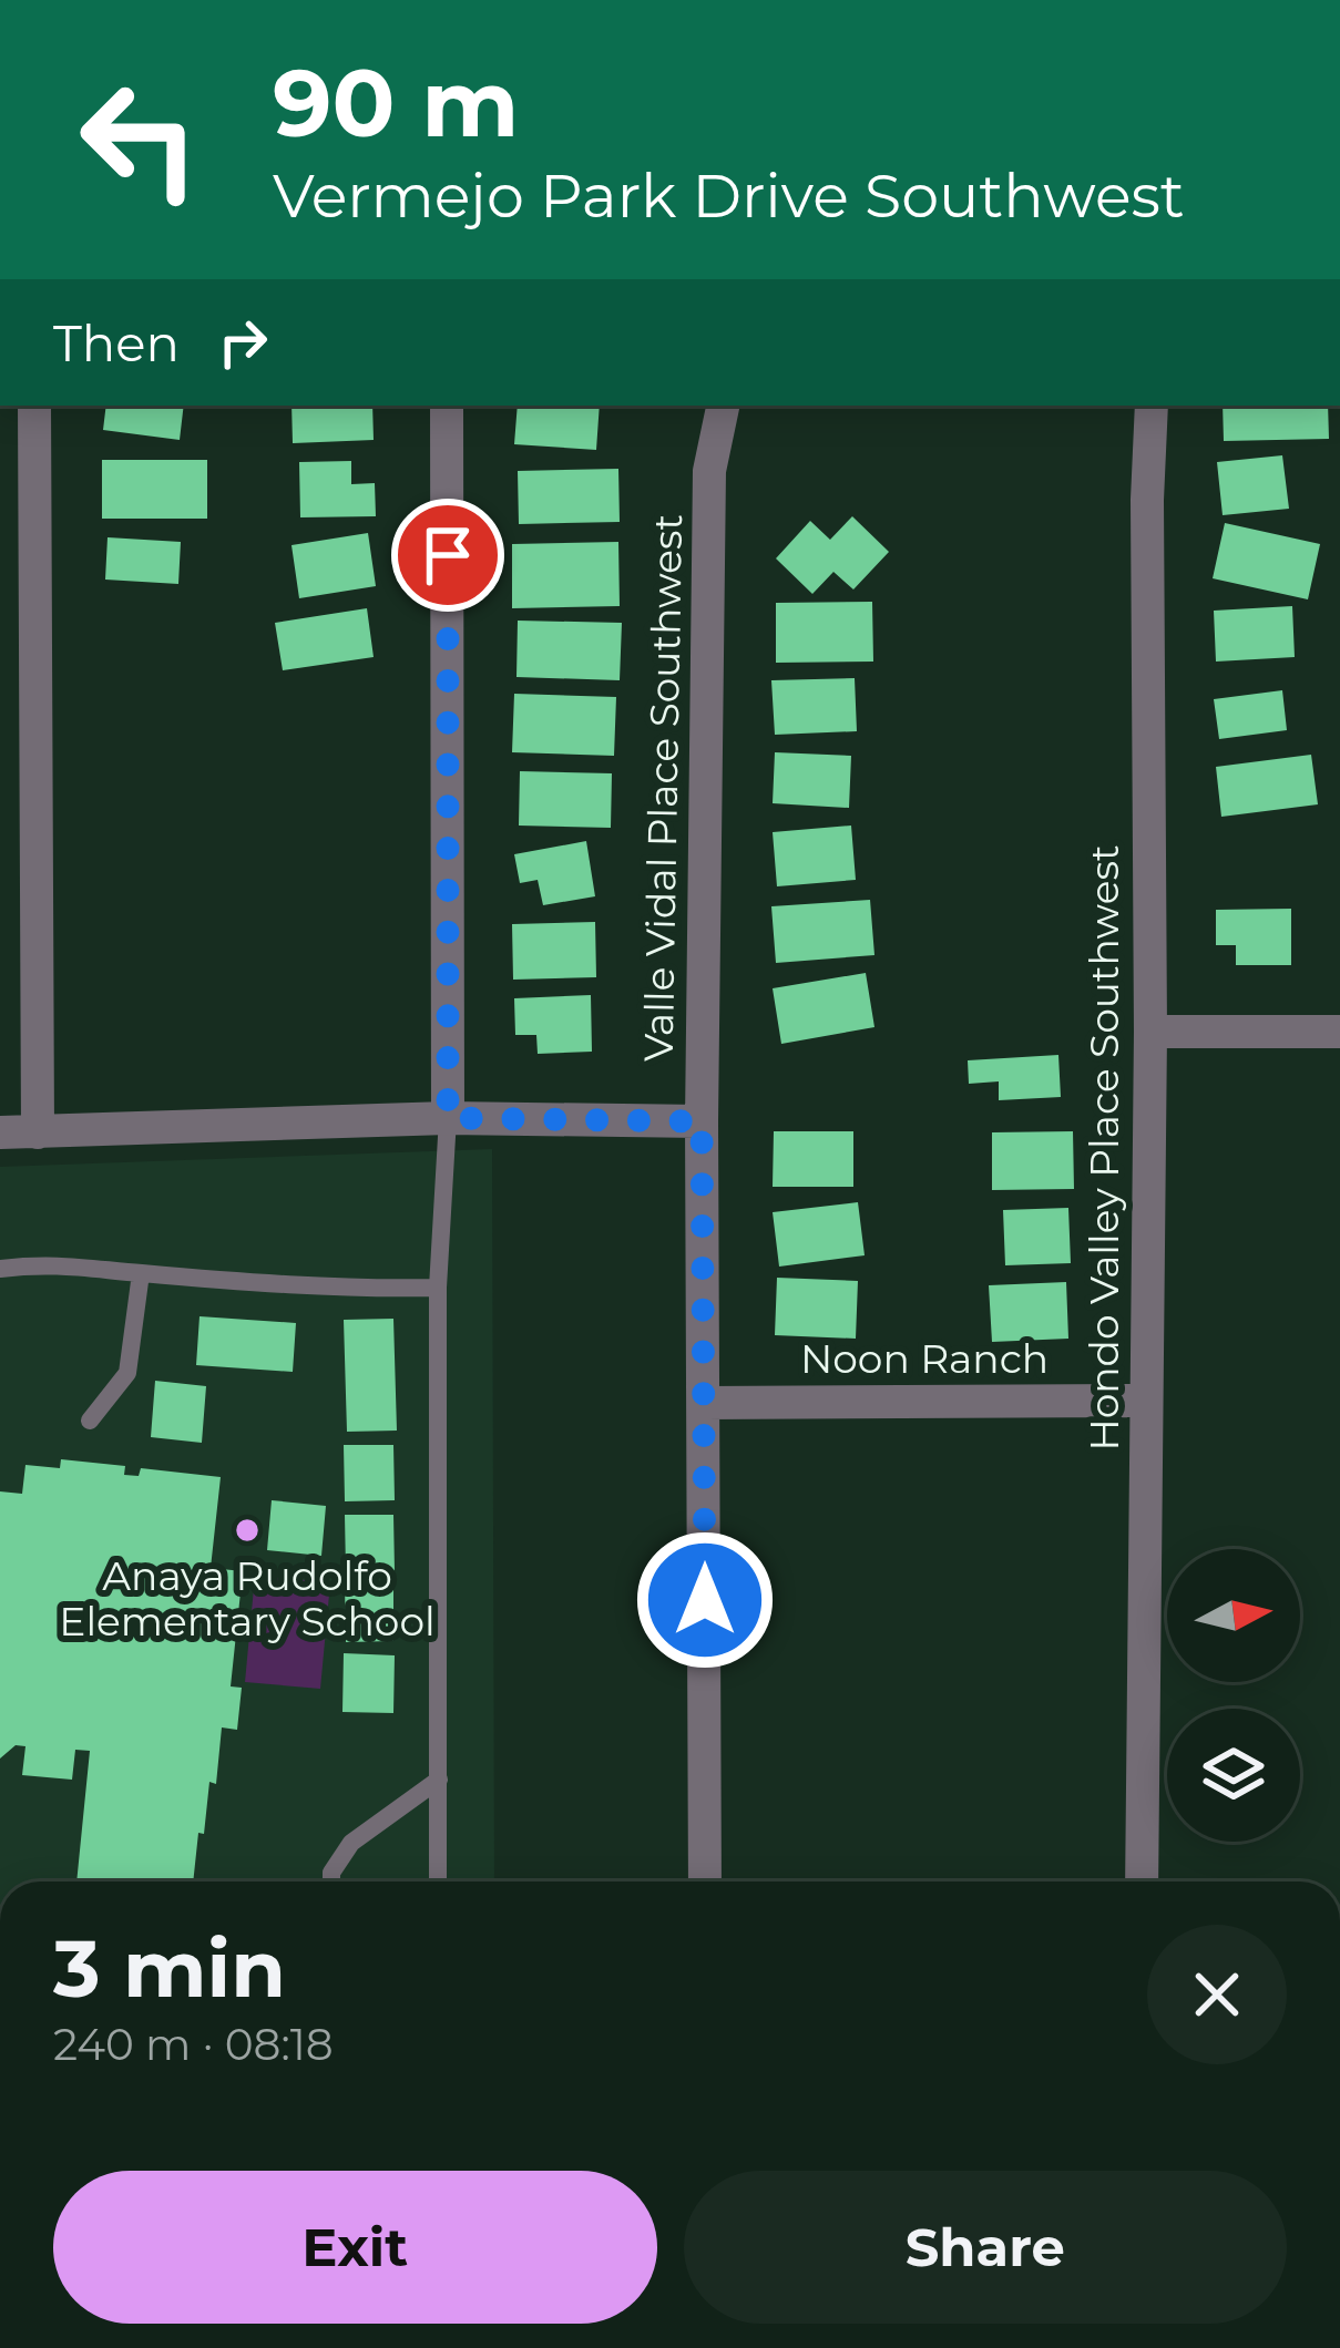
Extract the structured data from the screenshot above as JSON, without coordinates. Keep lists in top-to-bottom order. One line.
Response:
{"streets":{"street":["Valle Vidal Place Southwest","Hondo Valley Place Southwest","Noon Ranch"]},"crossings":[["Valle Vidal Place Southwest","Noon Ranch"],["Hondo Valley Place Southwest","Noon Ranch"]],"places":["Anaya Rudolfo Elementary School"],"north":"right","page":{"turn":["90 m","Vermejo Park Drive Southwest"],"then":"Then","heading":["3 min","240 m · 08:18"],"buttons":["Exit","Share"]}}
